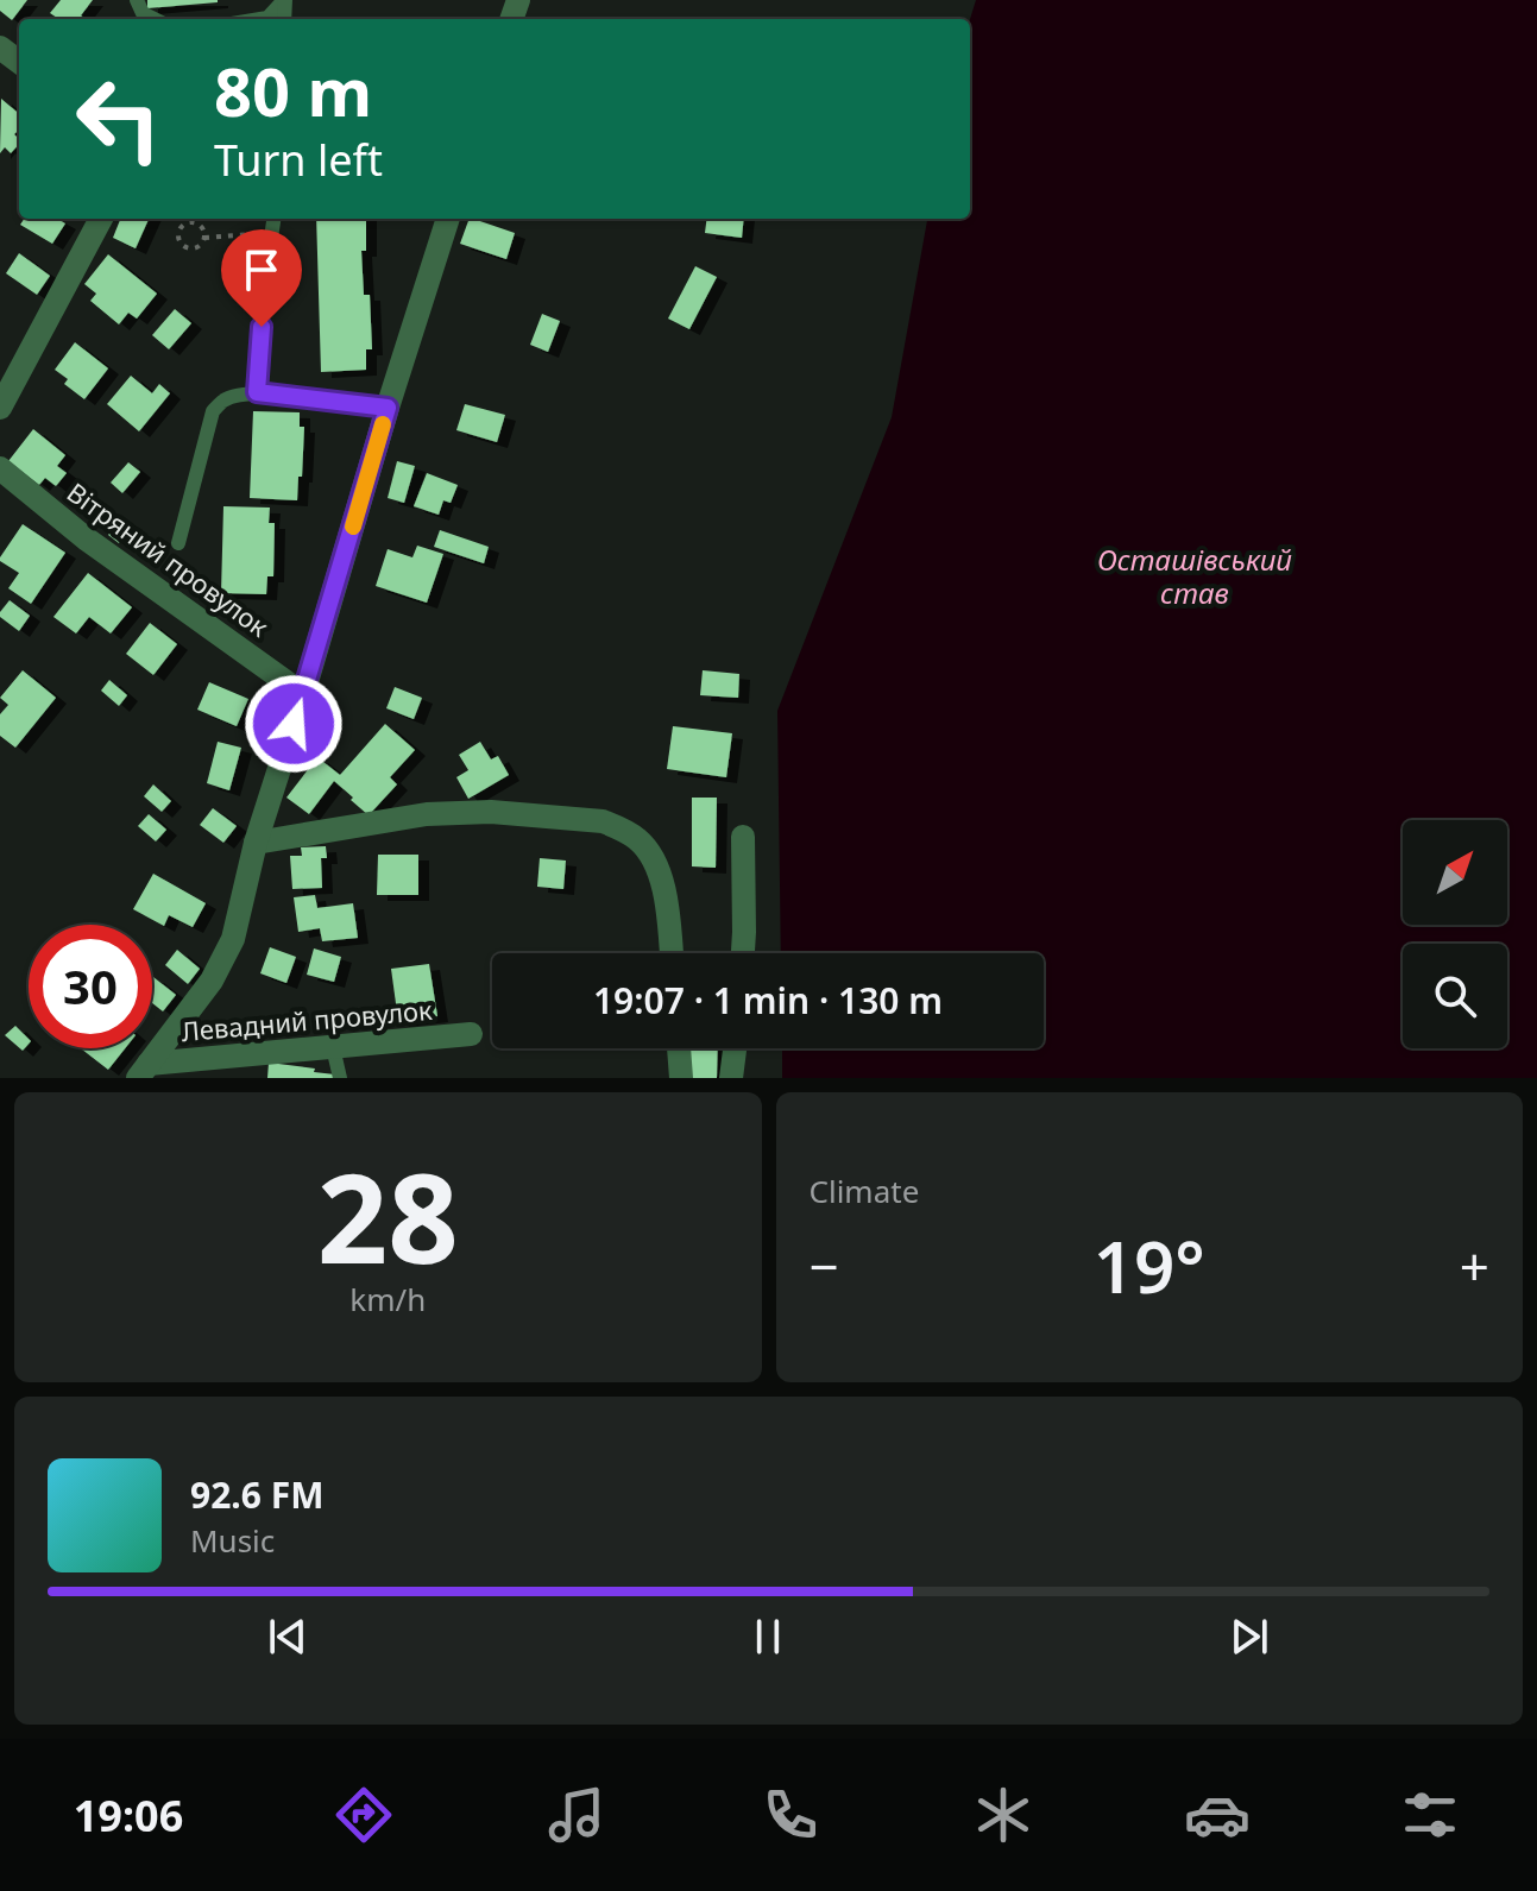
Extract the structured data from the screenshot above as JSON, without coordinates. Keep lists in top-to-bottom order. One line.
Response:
{"streets":{"street":["Вітряний провулок","Левадний провулок"]},"water":["Осташівський став"],"north":"top right","page":{"turn":["80 m","Turn left"],"limit":"30","trip":"19:07 · 1 min · 130 m","tile":[["28","km/h"],"Climate"],"heat":["−","19°","+"],"song":["92.6 FM","Music"],"tabs":"19:06"}}
